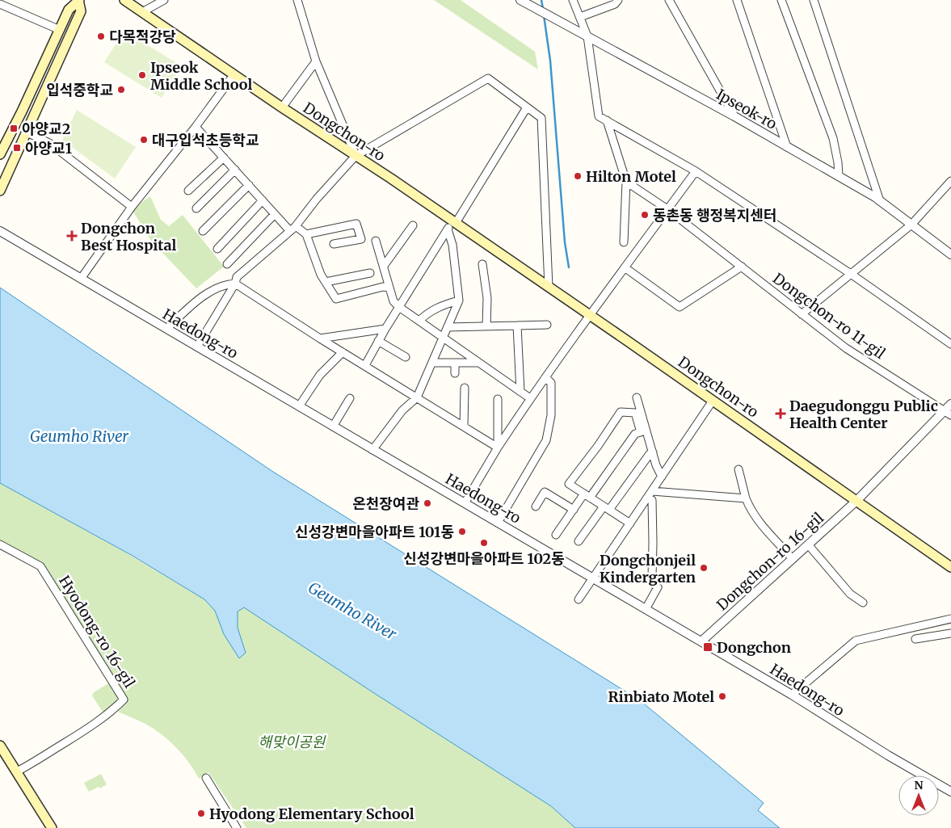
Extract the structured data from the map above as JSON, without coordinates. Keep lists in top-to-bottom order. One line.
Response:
{"streets":{"main road":["Dongchon-ro"],"street":["Ipseok-ro","Dongchon-ro 11-gil","Haedong-ro","Dongchon-ro 16-gil","Hyodong-ro 16-gil"]},"crossings":[["Dongchon-ro","Dongchon-ro 16-gil"],["Dongchon-ro 11-gil","Dongchon-ro 16-gil"],["Haedong-ro","Dongchon-ro 16-gil"]],"water":["Geumho River"],"parks":["해맞이공원"],"places":{"other":["다목적강당","Ipseok Middle School","입석중학교","대구입석초등학교","Hilton Motel","동촌동 행정복지센터","온천장여관","신성강변마을아파트 101동","신성강변마을아파트 102동","Dongchonjeil Kindergarten","Rinbiato Motel","Hyodong Elementary School"],"transit":["아양교2","아양교1","Dongchon"],"health":["Dongchon Best Hospital","Daegudonggu Public Health Center"]},"north":"top"}
